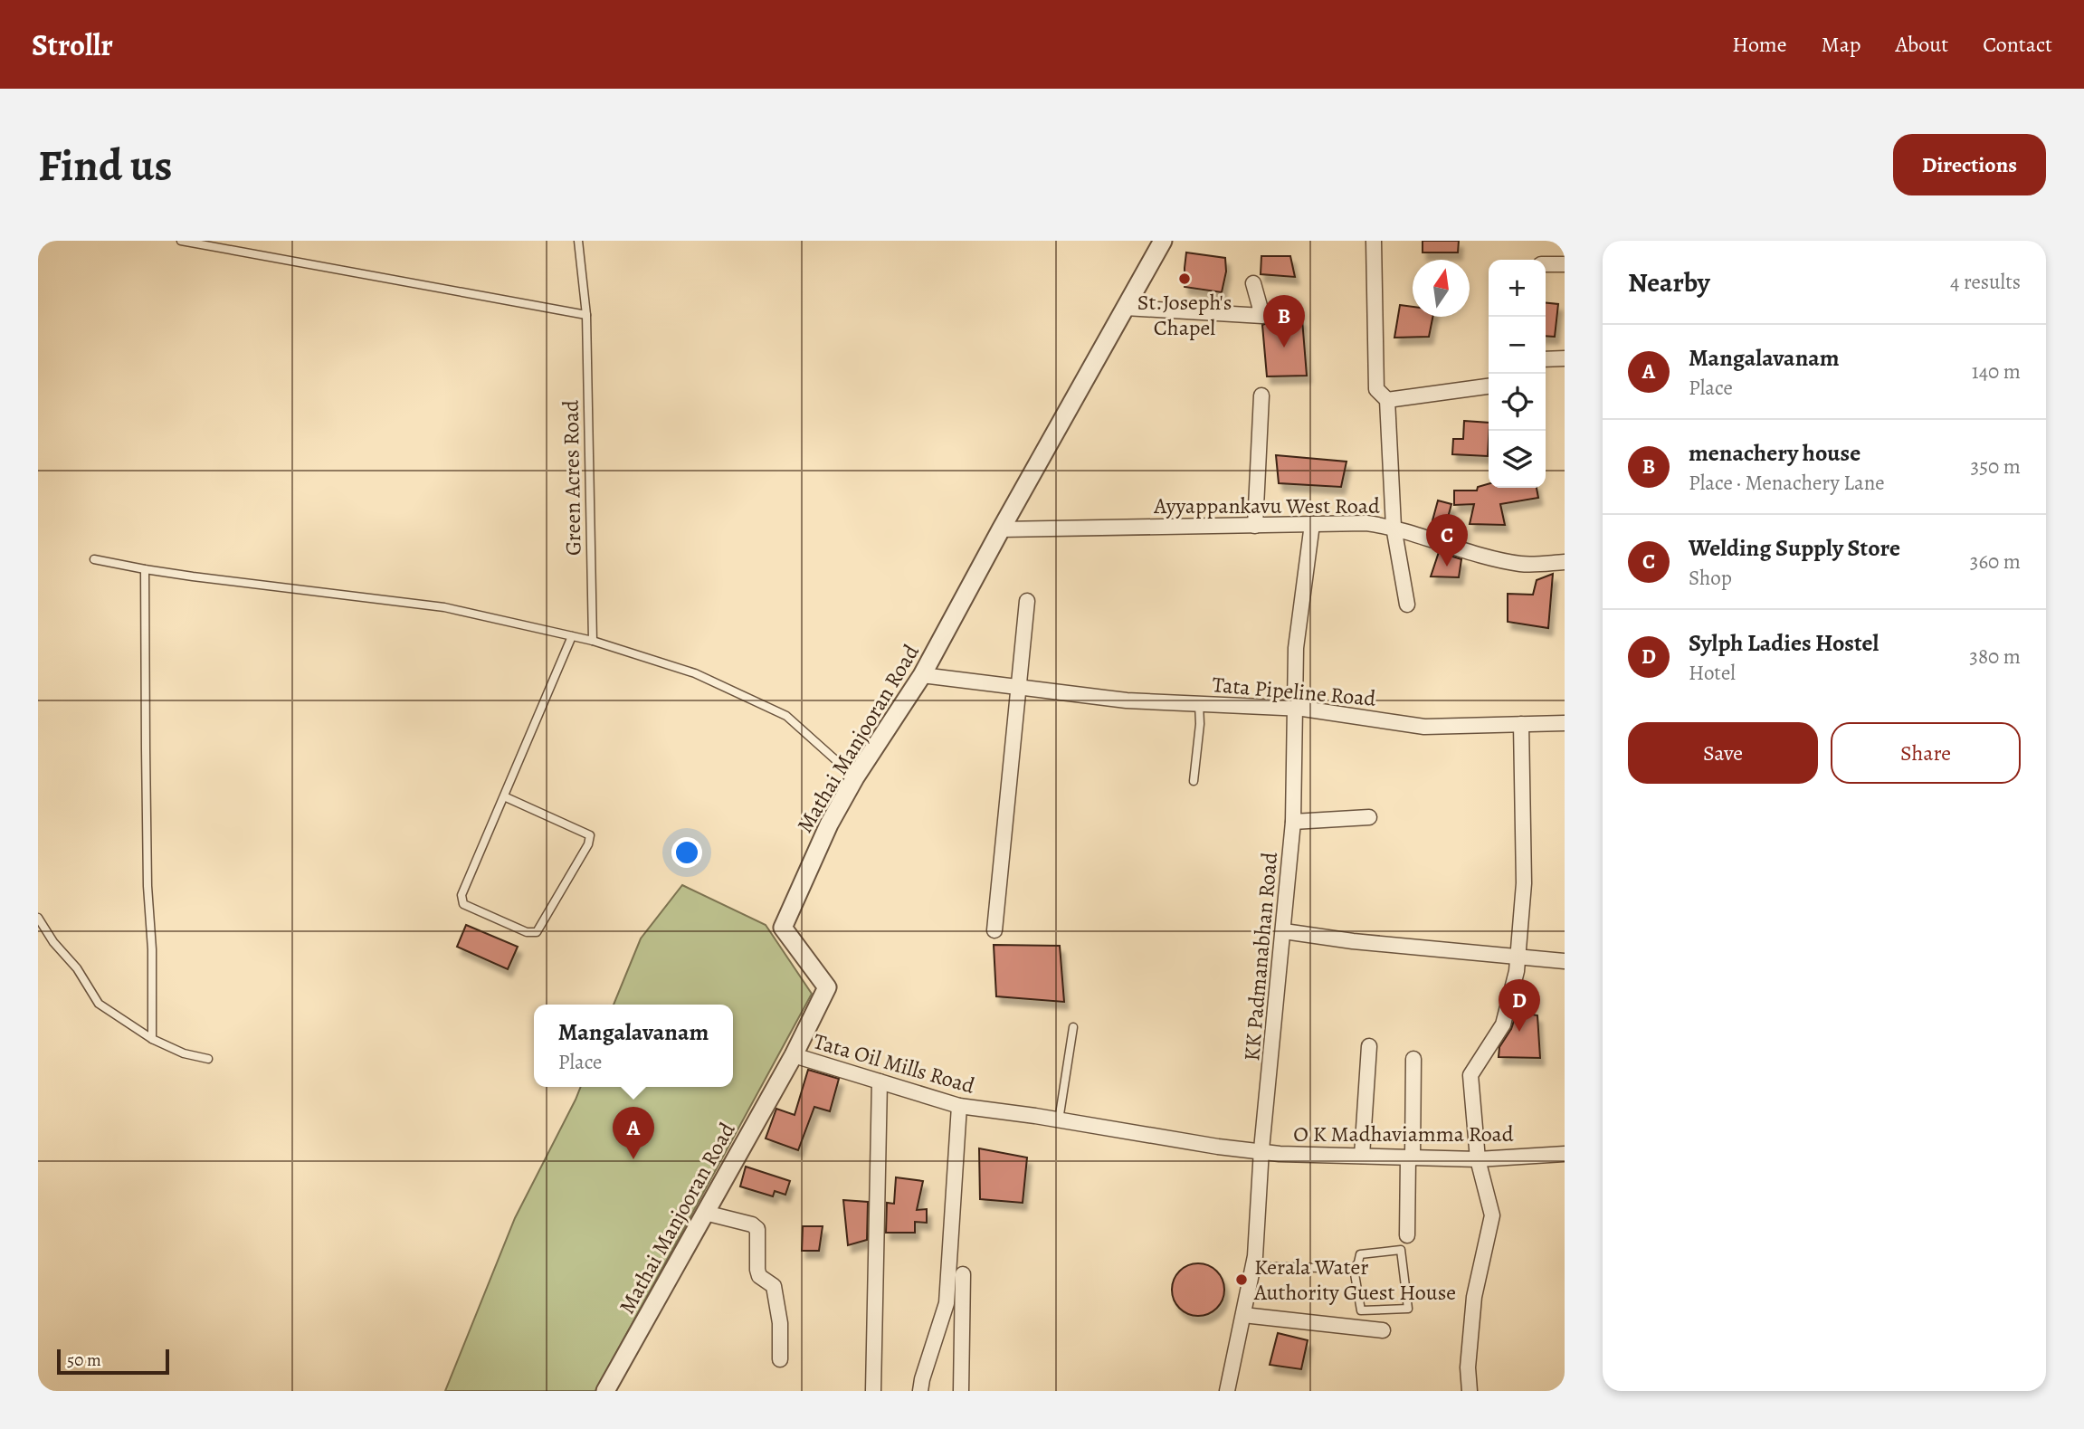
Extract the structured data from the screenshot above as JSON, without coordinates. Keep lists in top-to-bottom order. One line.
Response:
{"streets":{"street":["Ayyappankavu West Road","Tata Pipeline Road","Mathai Manjooran Road","KK Padmanabhan Road","Tata Oil Mills Road","O K Madhaviamma Road"],"lane":["Green Acres Road"]},"crossings":[["Ayyappankavu West Road","Mathai Manjooran Road"],["Ayyappankavu West Road","KK Padmanabhan Road"],["Tata Pipeline Road","Mathai Manjooran Road"],["Tata Pipeline Road","KK Padmanabhan Road"],["Mathai Manjooran Road","Tata Oil Mills Road"],["KK Padmanabhan Road","Tata Oil Mills Road"],["Tata Oil Mills Road","O K Madhaviamma Road"]],"places":["St.Joseph's Chapel","Kerala Water Authority Guest House"],"scale_bar":"50 m","north":"top","page":{"header":"Strollr","nav":["Home","Map","About","Contact"],"buttons":["Directions",["Save","Share"]],"title":"Find us","heading":["Nearby","4 results"],"map_buttons":["+","−"],"pins":["B","C","D","A"],"list":[{"mark":"A","name":"Mangalavanam","note":"Place","value":"140 m"},{"mark":"B","name":"menachery house","note":"Place · Menachery Lane","value":"350 m"},{"mark":"C","name":"Welding Supply Store","note":"Shop","value":"360 m"},{"mark":"D","name":"Sylph Ladies Hostel","note":"Hotel","value":"380 m"}],"popup":["Mangalavanam","Place"],"scale":"50 m"}}
